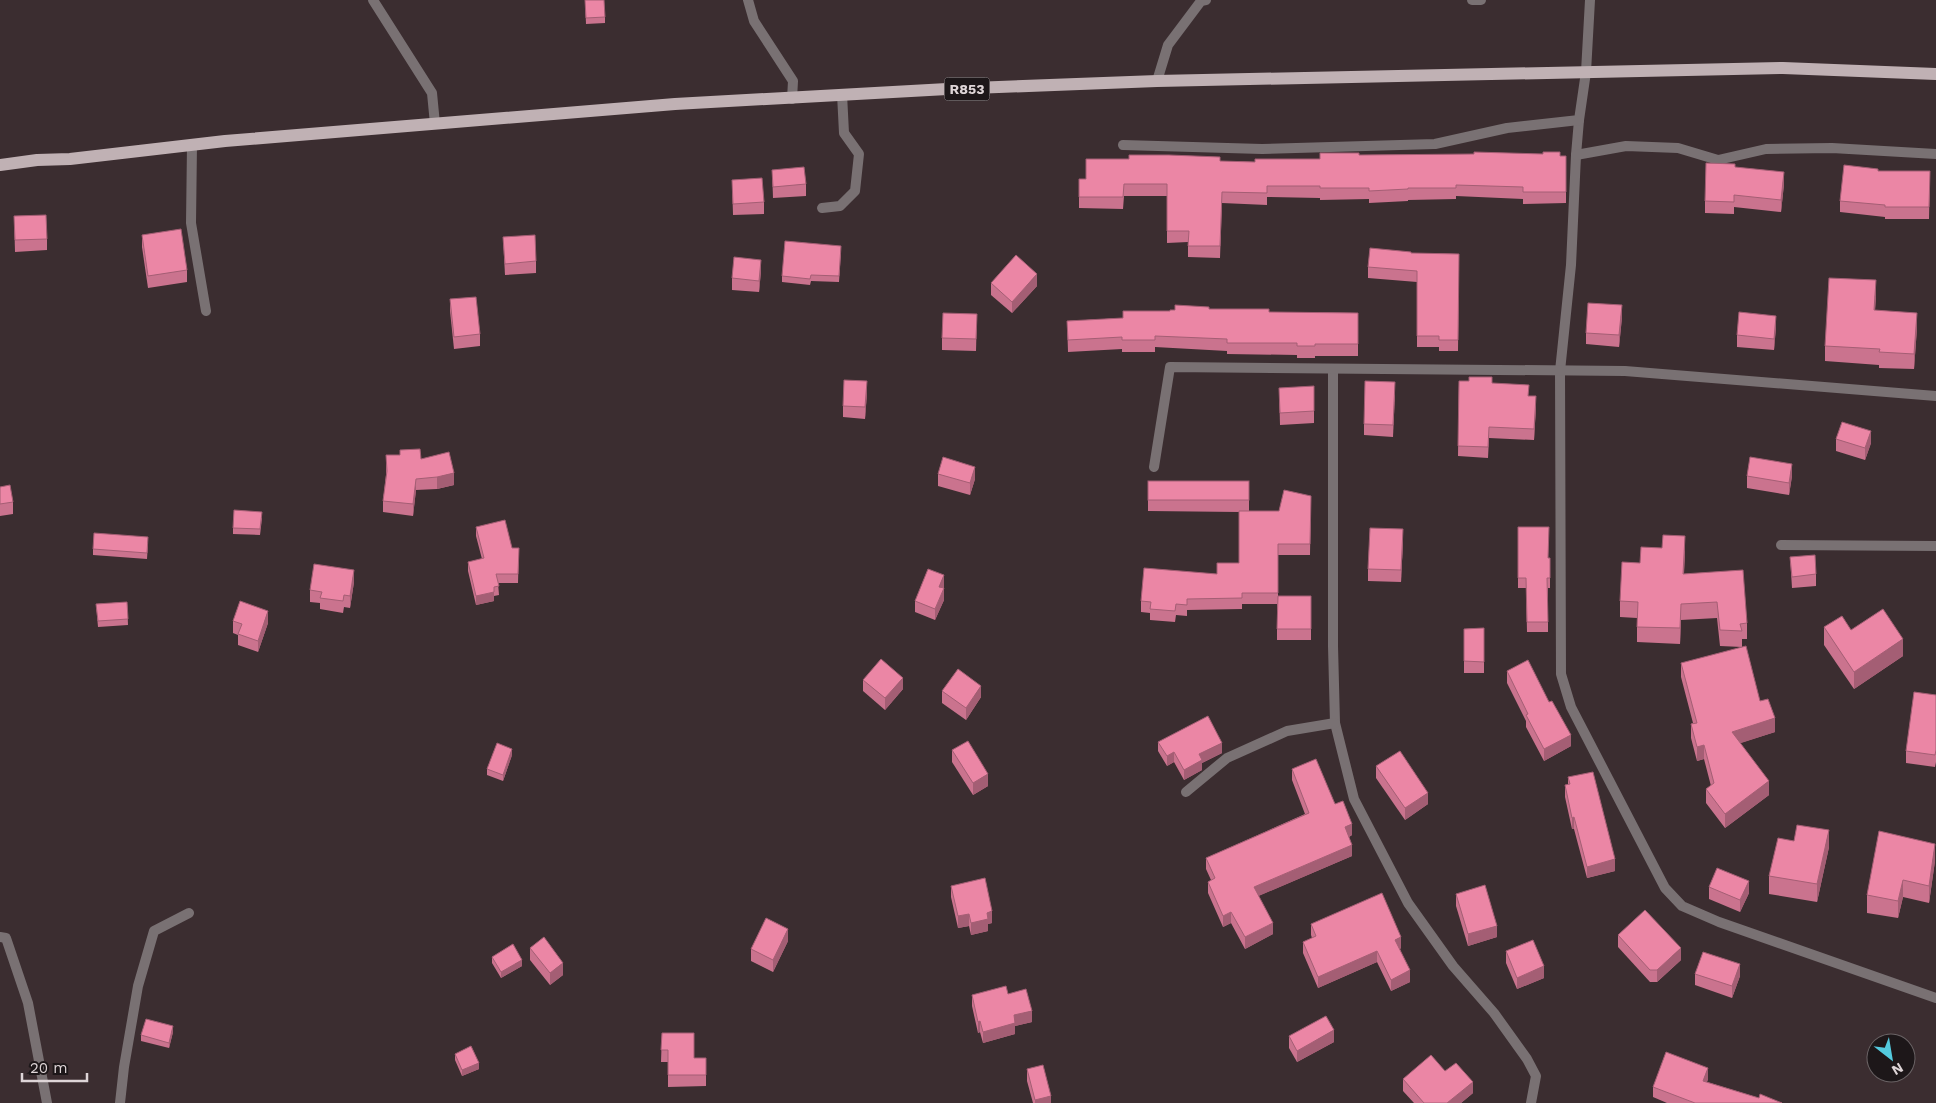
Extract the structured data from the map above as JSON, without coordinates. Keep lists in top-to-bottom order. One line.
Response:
{"streets":{"main road":["R853"]},"scale_bar":"20 m","north":"bottom right"}
